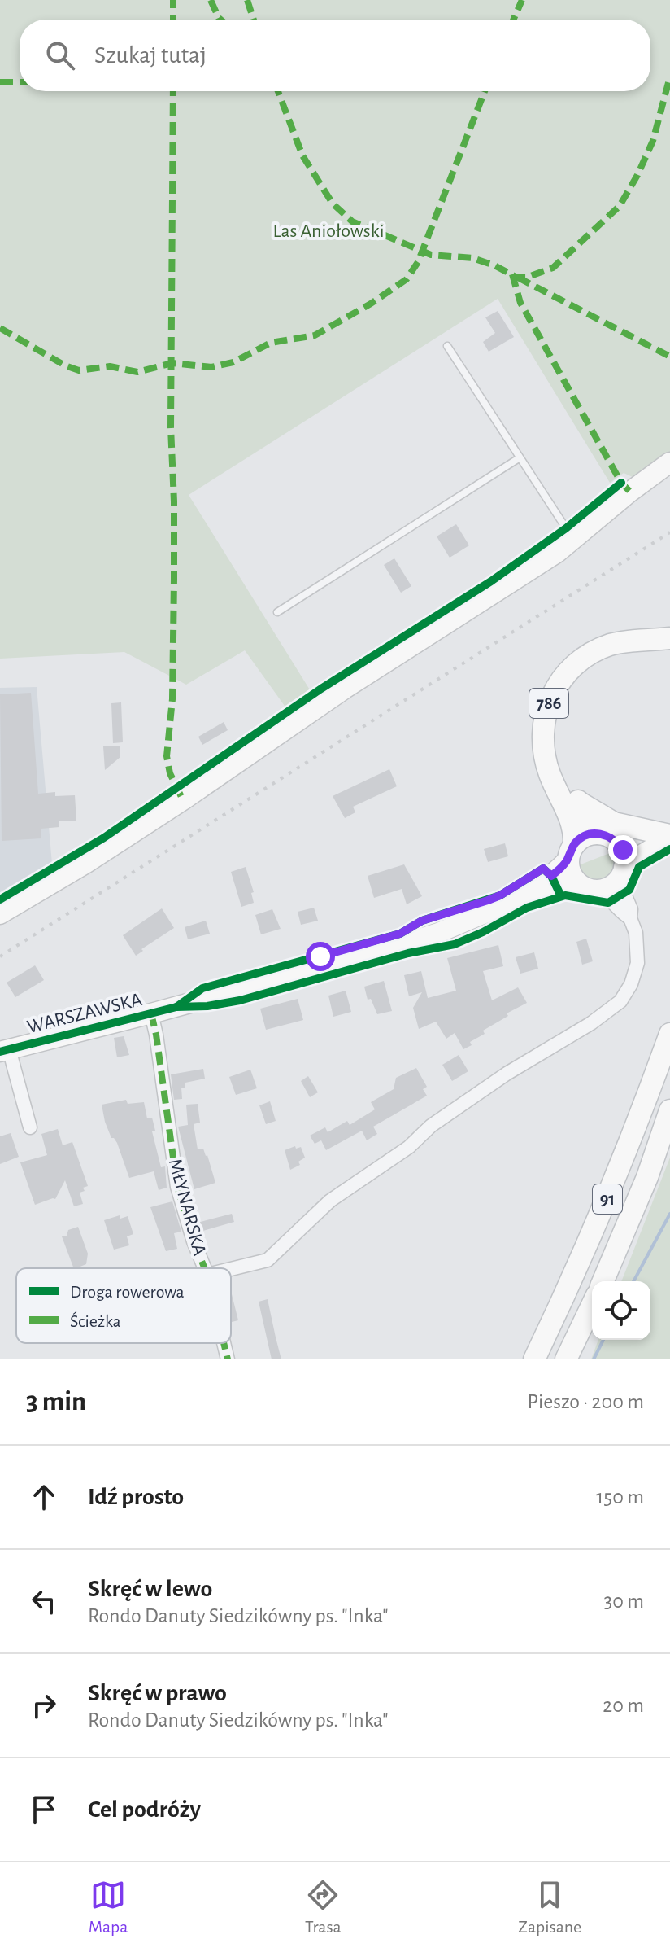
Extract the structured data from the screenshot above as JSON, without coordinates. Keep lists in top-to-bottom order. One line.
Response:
{"streets":{"main road":["786","91"],"street":["WARSZAWSKA","MŁYNARSKA"]},"crossings":[["786","WARSZAWSKA"],["WARSZAWSKA","MŁYNARSKA"]],"parks":["Las Aniołowski"],"legend":["Droga rowerowa","Ścieżka"],"page":{"search":"Szukaj tutaj","heading":["3 min","Pieszo · 200 m"],"list":[["Idź prosto","150 m"],["Skręć w lewo","Rondo Danuty Siedzikówny ps. \"Inka\"","30 m"],["Skręć w prawo","Rondo Danuty Siedzikówny ps. \"Inka\"","20 m"],"Cel podróży"],"nav":["Mapa","Trasa","Zapisane"]}}
